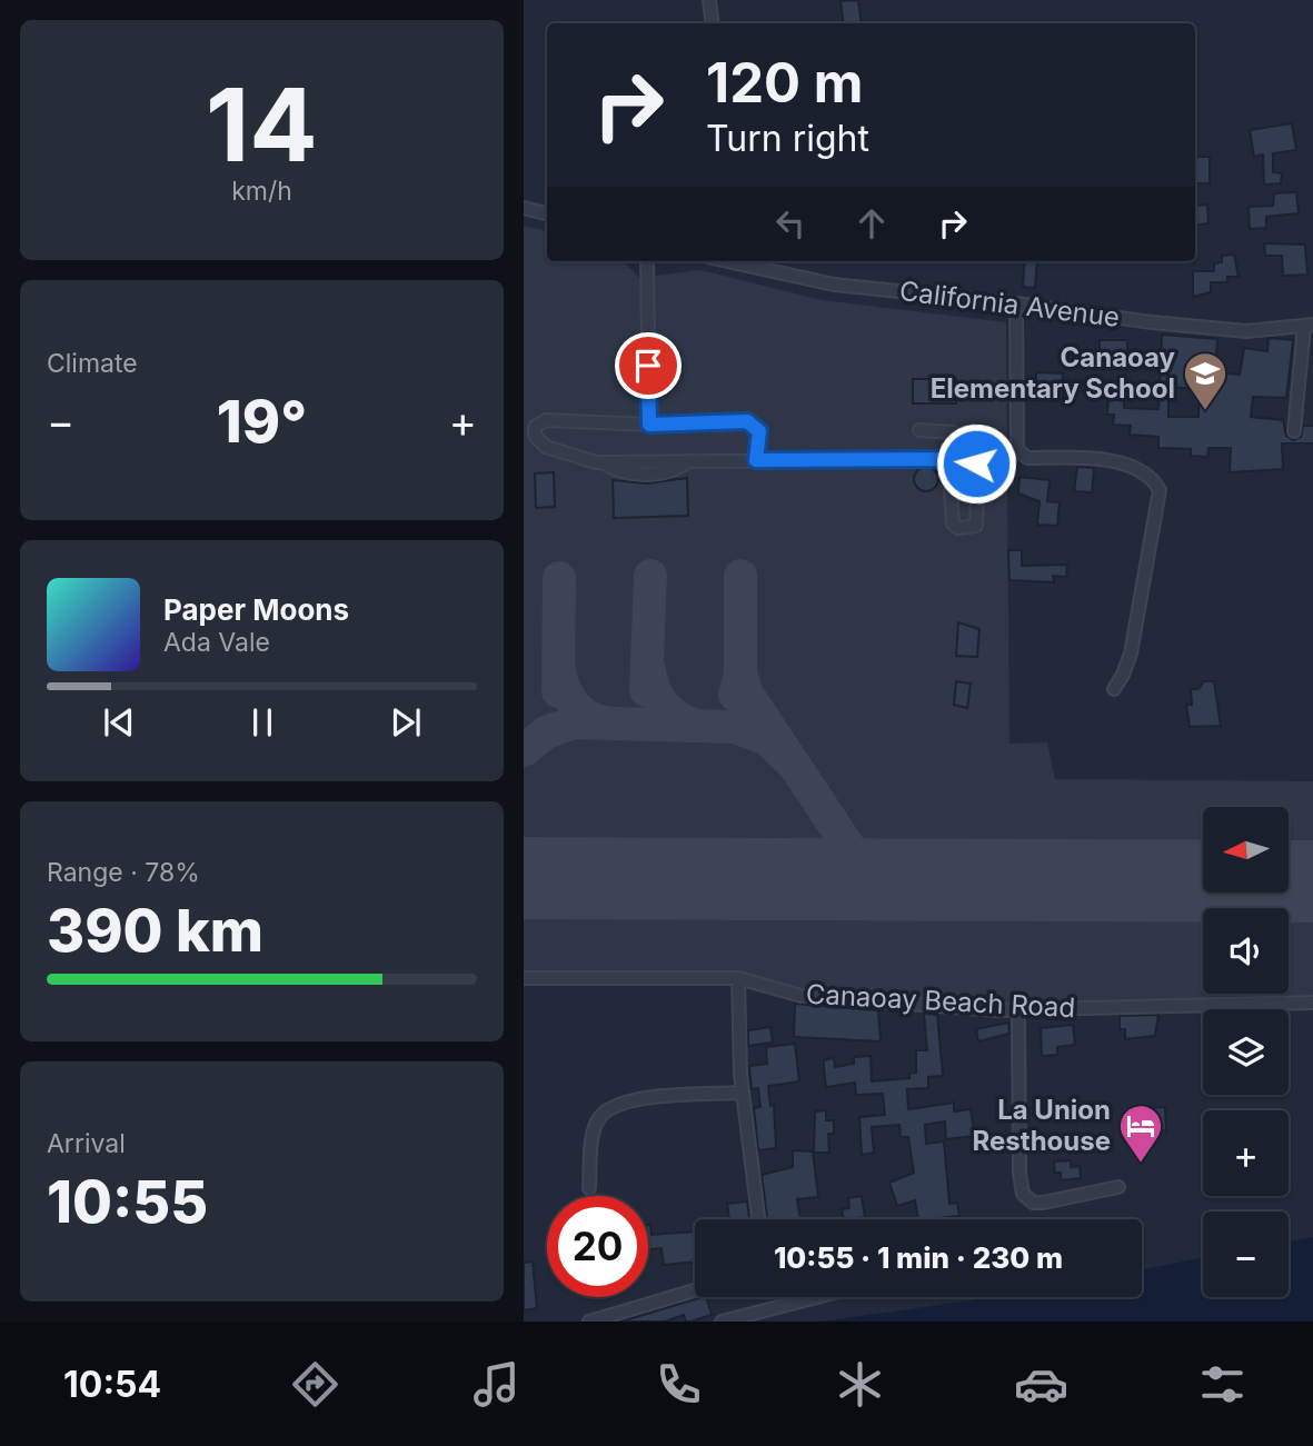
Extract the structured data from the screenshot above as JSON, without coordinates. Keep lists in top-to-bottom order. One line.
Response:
{"streets":{"street":["California Avenue","Canaoay Beach Road"]},"places":{"school or university":["Canaoay Elementary School"],"hotel":["La Union Resthouse"]},"north":"left","page":{"tile":[["14","km/h"],"Climate",["Range · 78%","390 km"],["Arrival","10:55"]],"turn":["120 m","Turn right"],"heat":["−","19°","+"],"song":["Paper Moons","Ada Vale"],"map_buttons":["+","−"],"limit":"20","trip":"10:55 · 1 min · 230 m","tabs":"10:54"}}
